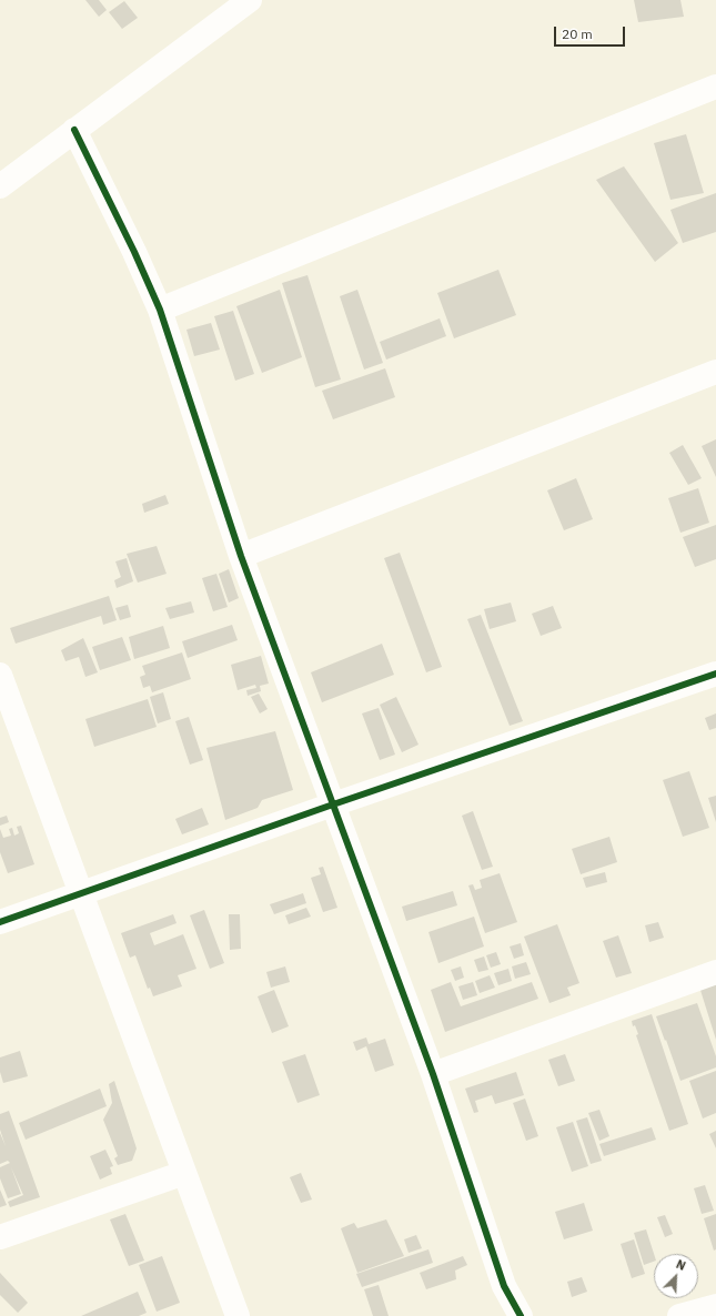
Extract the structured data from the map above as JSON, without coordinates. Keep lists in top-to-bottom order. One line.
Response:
{"scale_bar":"20 m","north":"top right"}
